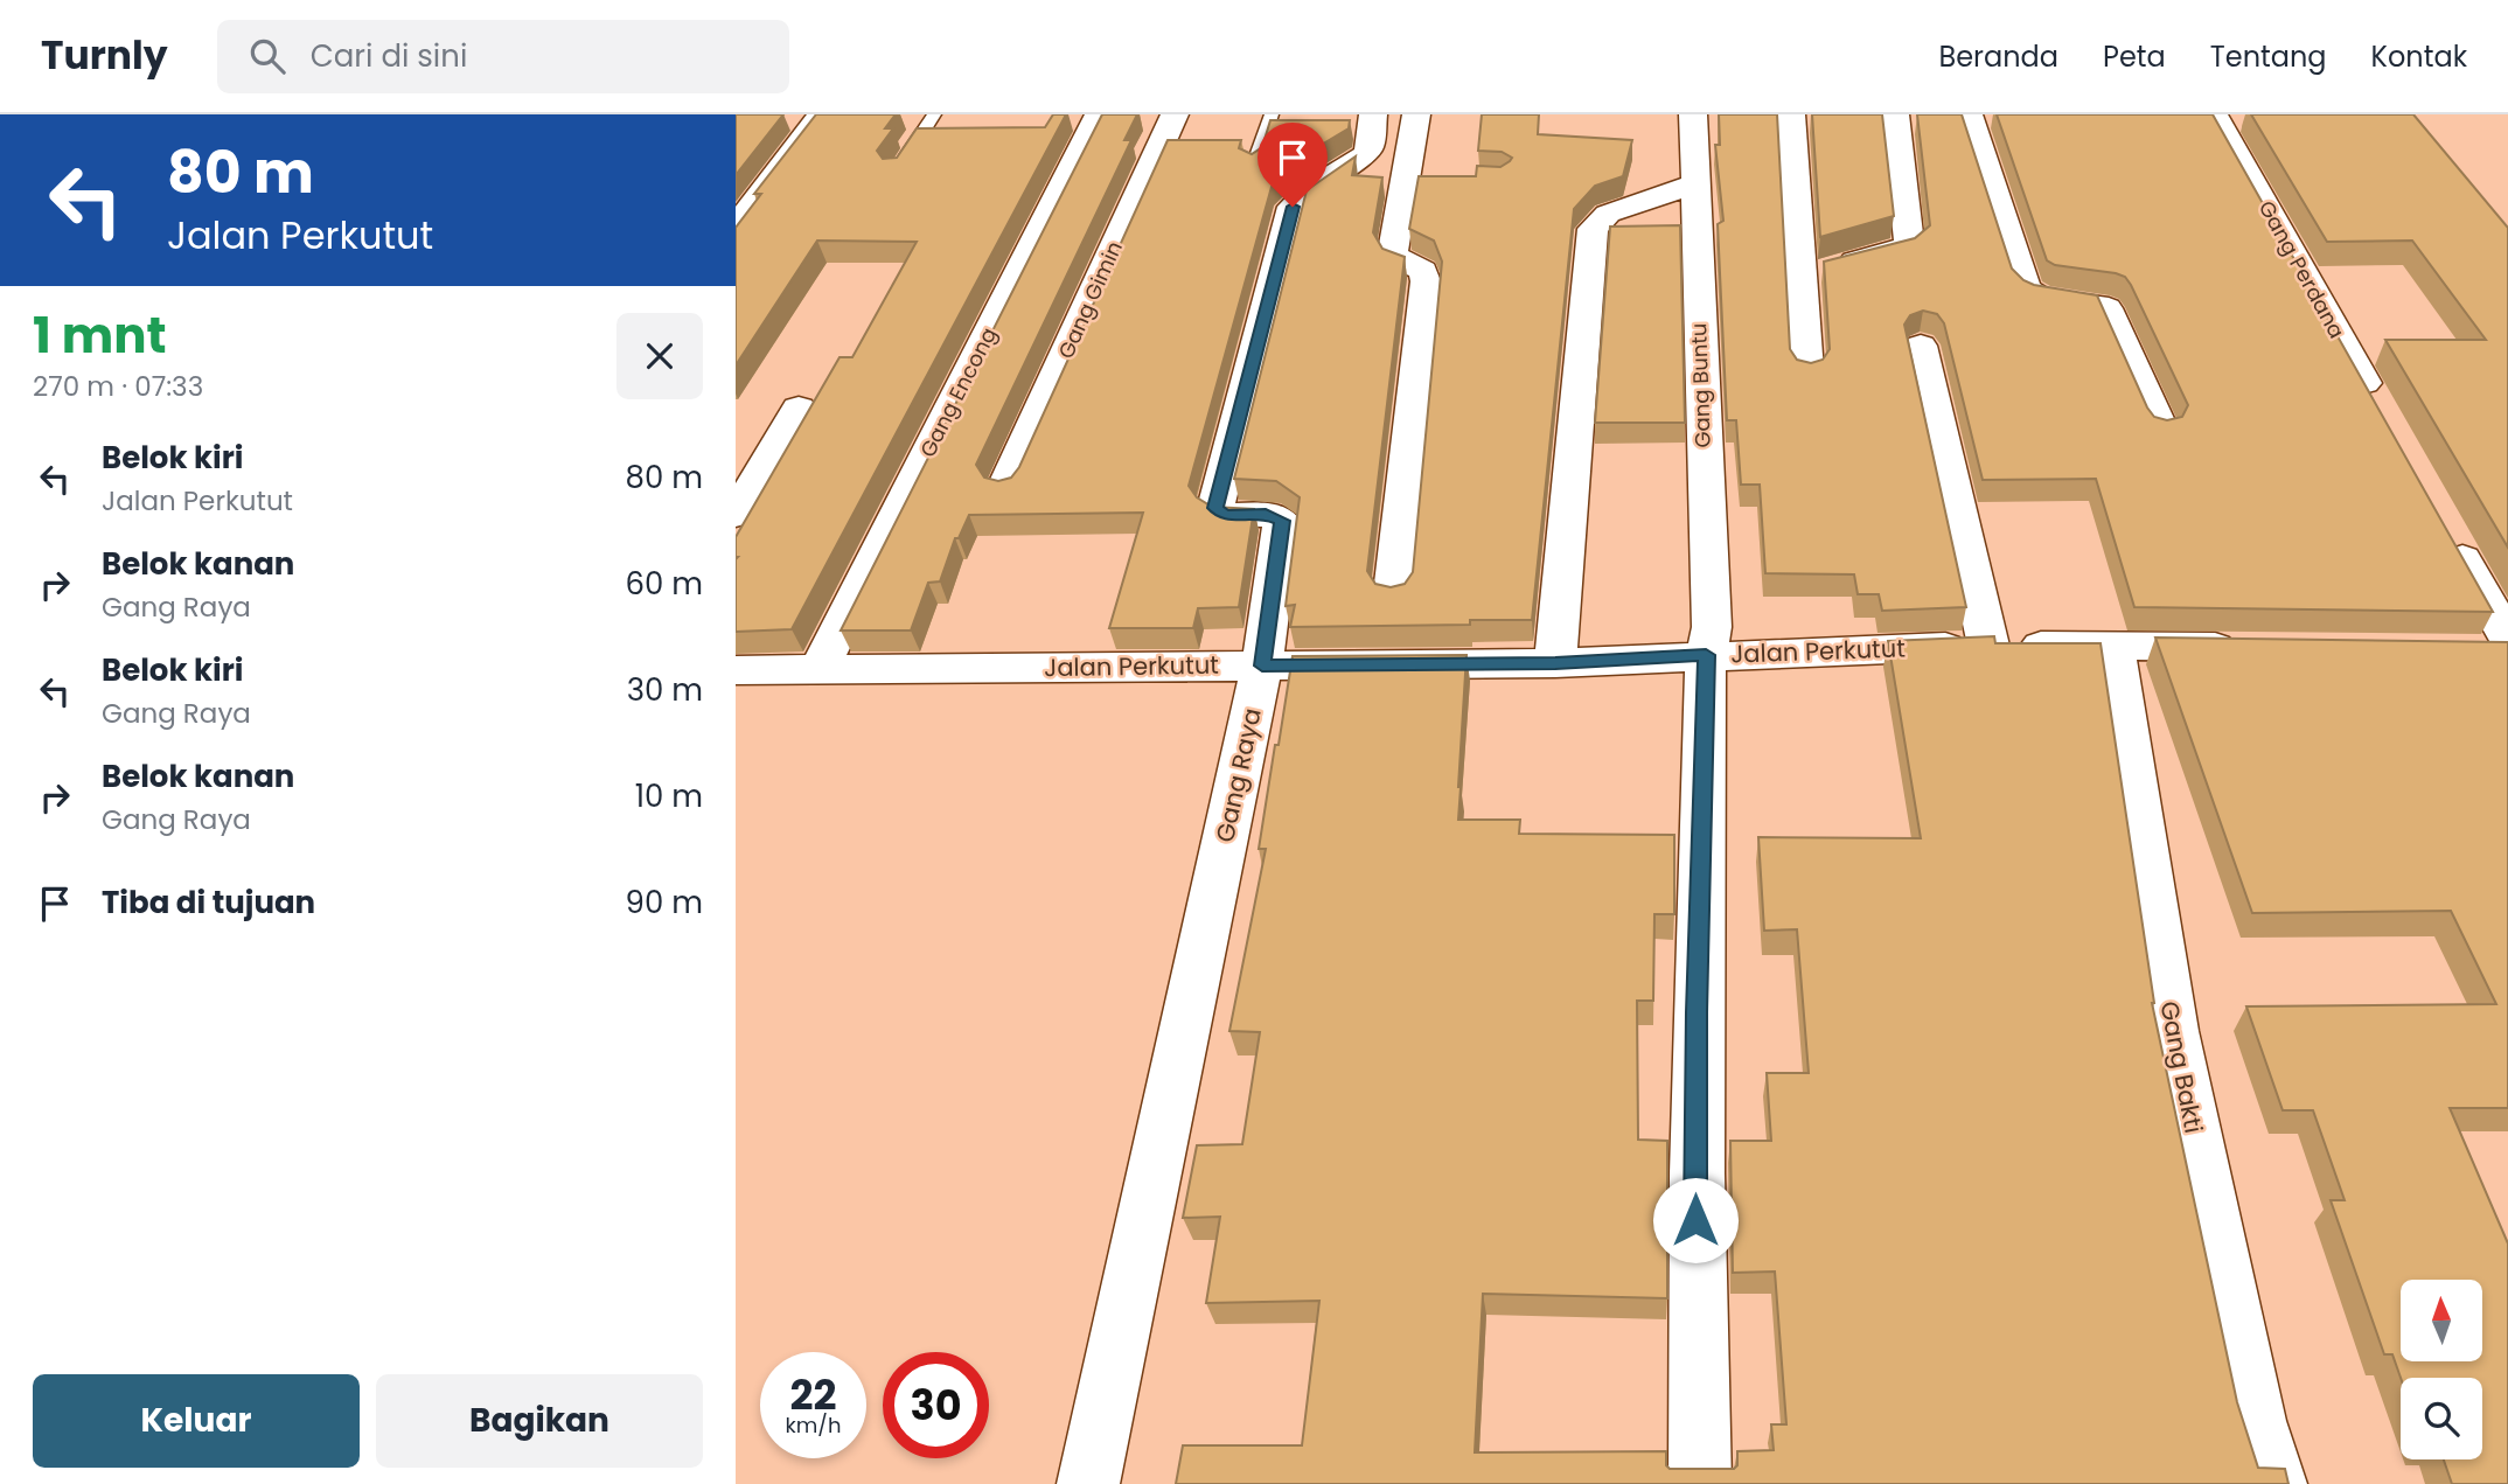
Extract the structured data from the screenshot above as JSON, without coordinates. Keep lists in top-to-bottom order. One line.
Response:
{"streets":{"street":["Gang Perdana","Gang Gimin","Gang Buntu","Gang Encong","Jalan Perkutut","Gang Raya","Gang Bakti"]},"crossings":[["Gang Buntu","Jalan Perkutut"],["Gang Encong","Jalan Perkutut"],["Jalan Perkutut","Gang Raya"],["Jalan Perkutut","Gang Bakti"]],"north":"top","page":{"header":"Turnly","search":"Cari di sini","nav":["Beranda","Peta","Tentang","Kontak"],"turn":["80 m","Jalan Perkutut"],"heading":["1 mnt","270 m · 07:33"],"list":[{"name":"Belok kiri","note":"Jalan Perkutut","value":"80 m"},{"name":"Belok kanan","note":"Gang Raya","value":"60 m"},{"name":"Belok kiri","note":"Gang Raya","value":"30 m"},{"name":"Belok kanan","note":"Gang Raya","value":"10 m"},{"name":"Tiba di tujuan","value":"90 m"}],"speed":"22 km/h","limit":"30","buttons":["Keluar","Bagikan"]}}
